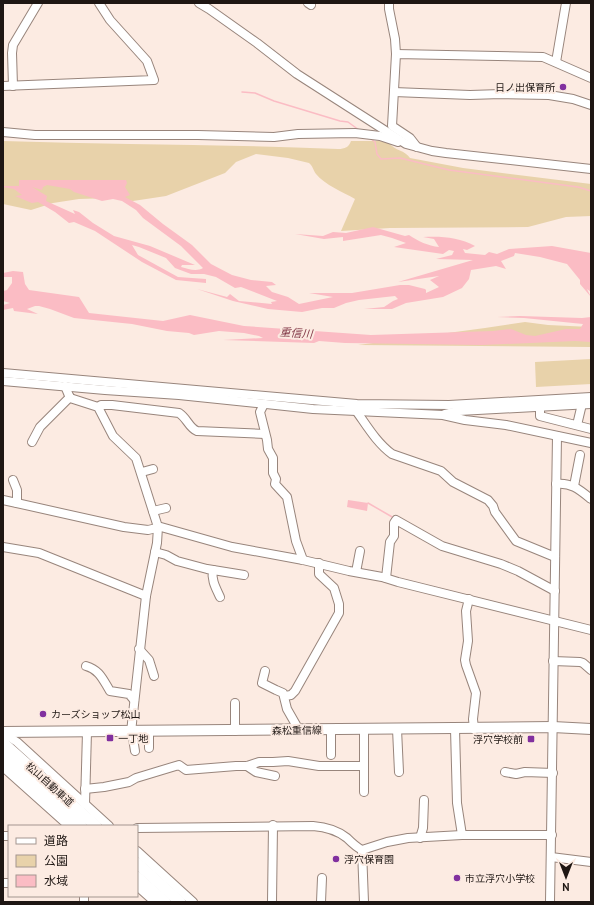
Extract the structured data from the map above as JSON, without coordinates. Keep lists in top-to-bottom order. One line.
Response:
{"streets":{"highway":["松山自動車道"],"main road":["森松重信線"]},"water":["重信川"],"places":{"other":["日ノ出保育所","カーズショップ松山","浮穴保育園","市立浮穴小学校"],"transit":["一丁地","浮穴学校前"]},"legend":["道路","公園","水域"],"north":"bottom"}
